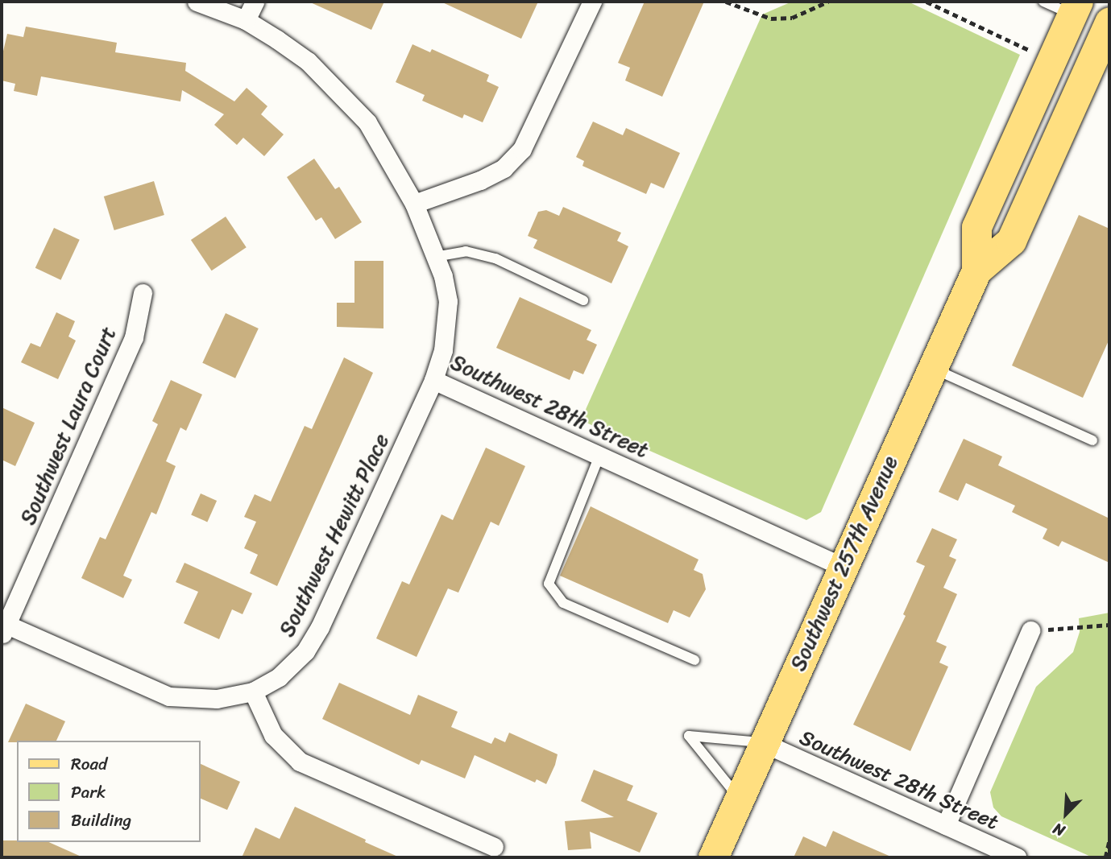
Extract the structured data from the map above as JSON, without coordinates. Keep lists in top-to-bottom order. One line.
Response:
{"streets":{"main road":["Southwest 257th Avenue"],"street":["Southwest 28th Street","Southwest Laura Court","Southwest Hewitt Place"]},"crossings":[["Southwest 28th Street","Southwest Hewitt Place"],["Southwest 28th Street","Southwest 257th Avenue"],["Southwest Laura Court","Southwest Hewitt Place"]],"legend":["Road","Park","Building"],"north":"bottom left"}
